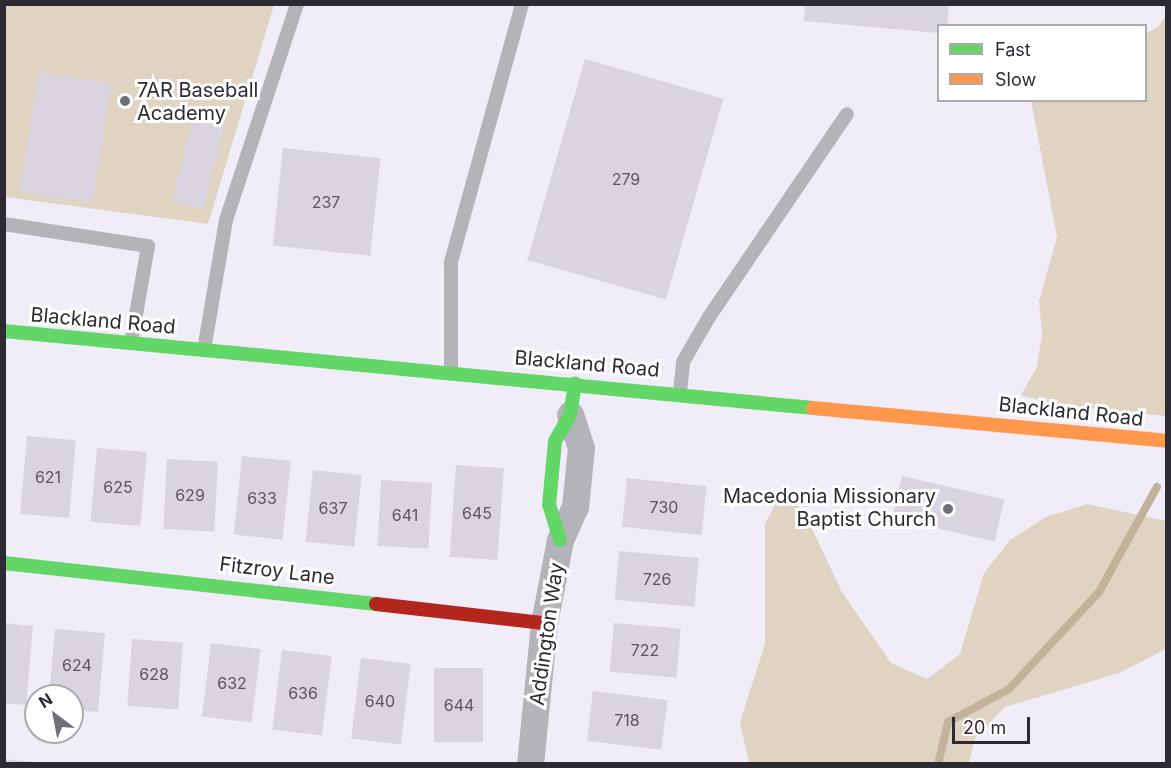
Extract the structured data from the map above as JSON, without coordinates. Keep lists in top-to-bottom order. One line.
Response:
{"streets":{"street":["Blackland Road","Fitzroy Lane","Addington Way"]},"crossings":[["Blackland Road","Addington Way"],["Fitzroy Lane","Addington Way"]],"places":["7AR Baseball Academy","Macedonia Missionary Baptist Church"],"house_numbers":["279","237","621","625","629","633","730","637","645","641","726","722","624","628","632","636","640","644","718"],"legend":["Fast","Slow"],"scale_bar":"20 m","north":"top left"}
